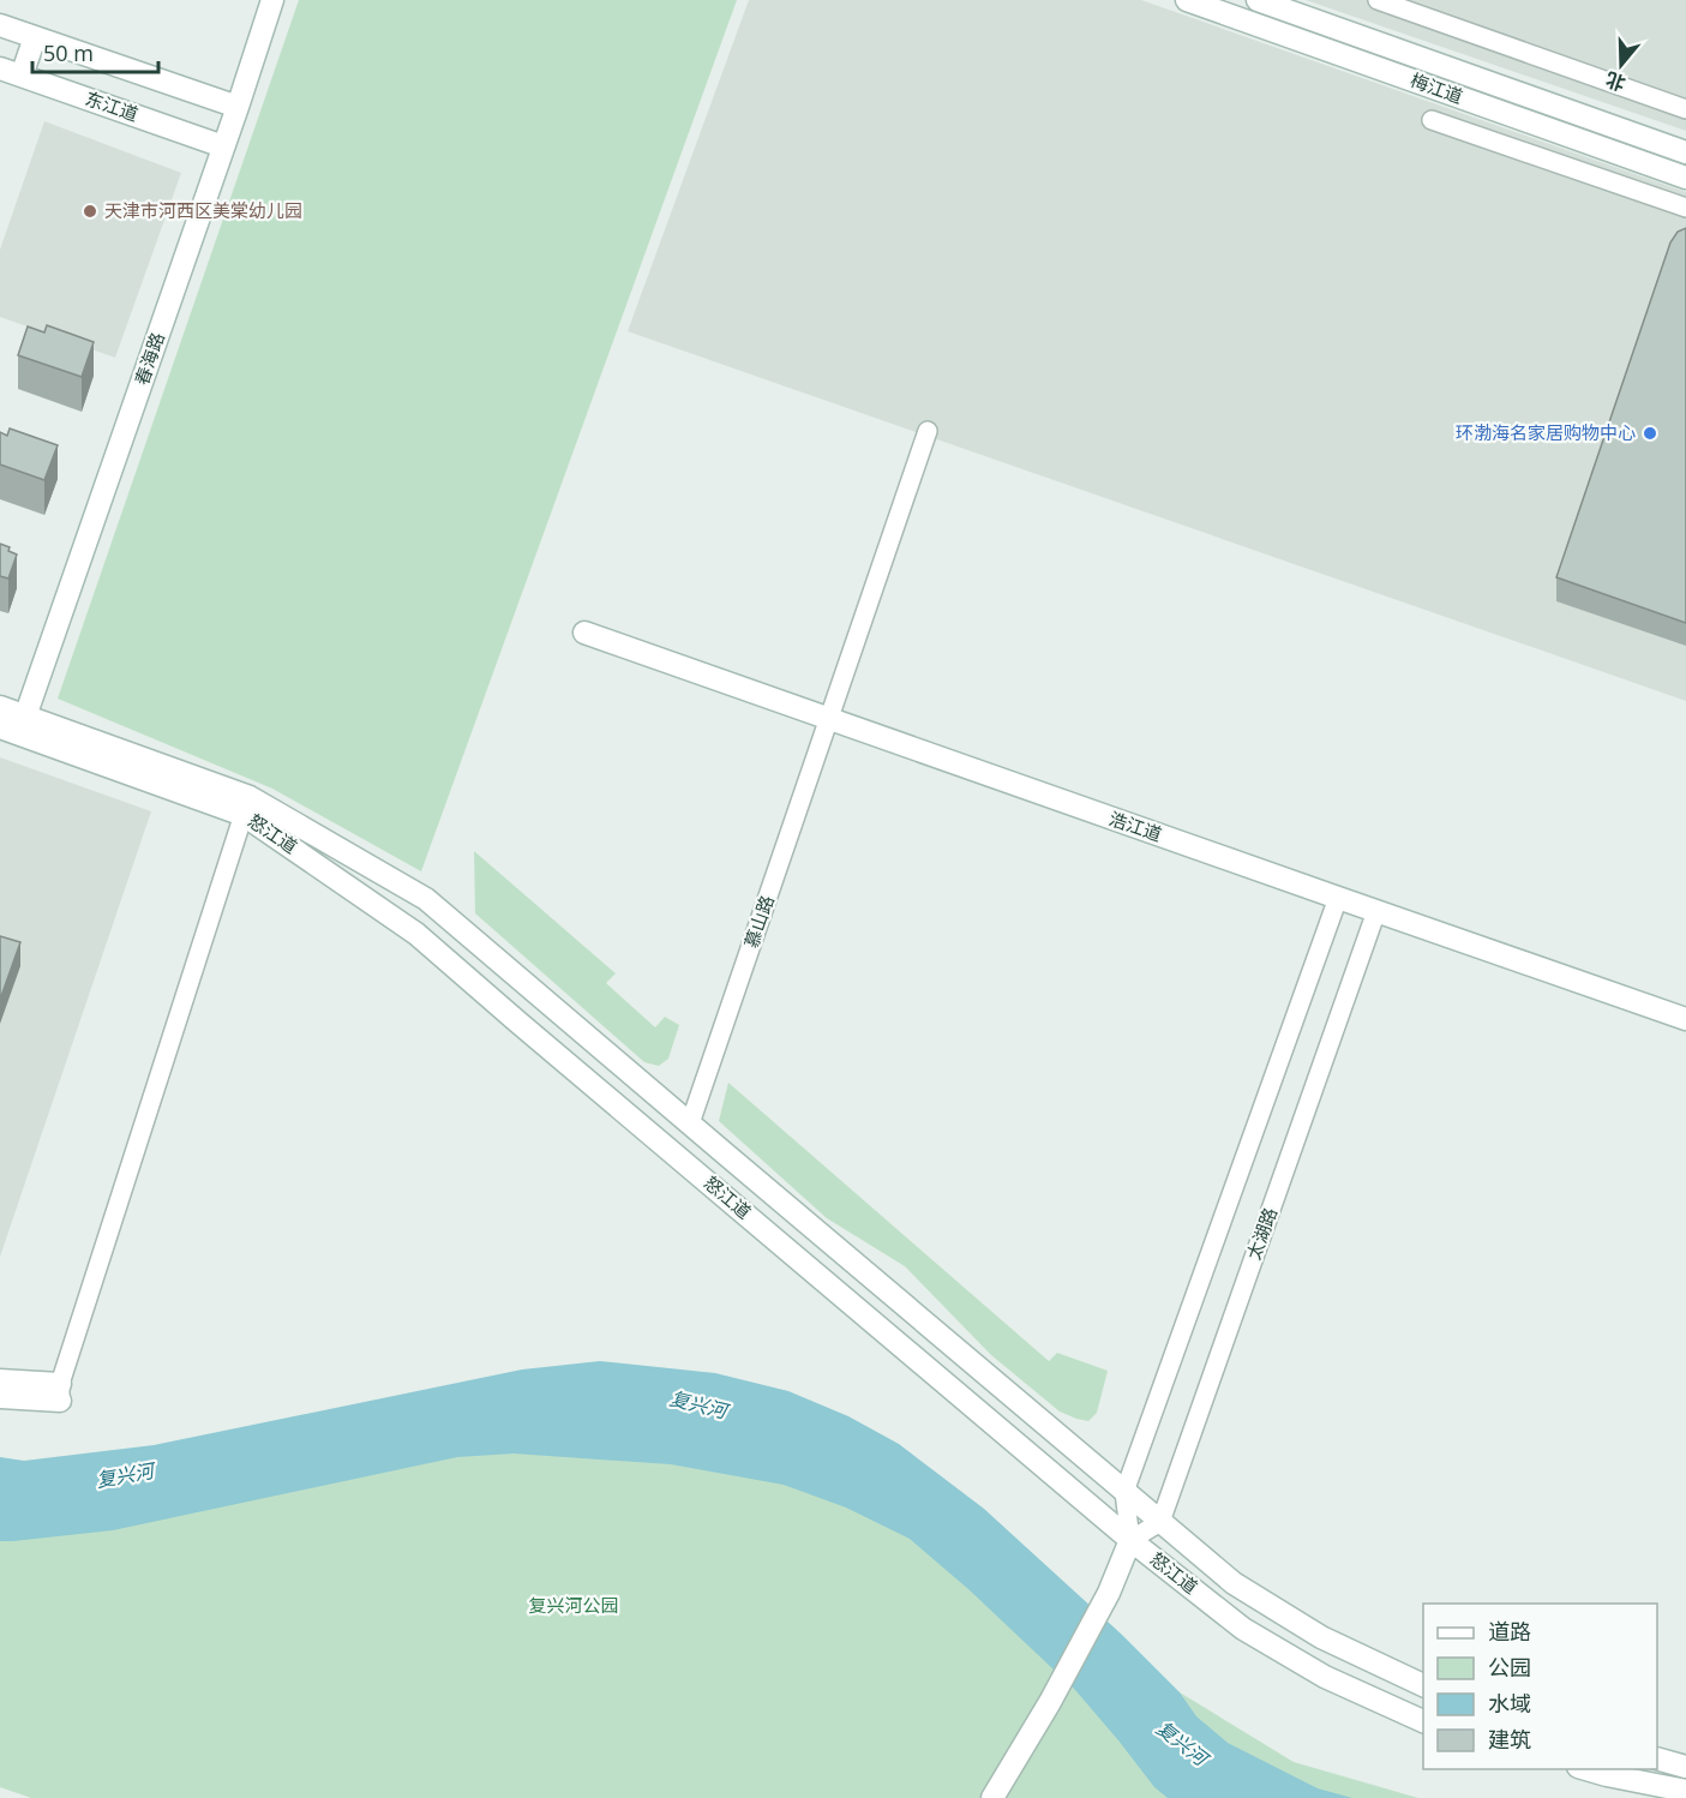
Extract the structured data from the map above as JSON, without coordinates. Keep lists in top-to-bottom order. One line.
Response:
{"streets":{"street":["梅江道","东江道","春海路","浩江道","怒江道","慕山路","太湖路"]},"crossings":[["东江道","春海路"],["春海路","怒江道"],["浩江道","慕山路"],["浩江道","太湖路"],["怒江道","慕山路"],["怒江道","太湖路"]],"water":["复兴河"],"parks":["复兴河公园"],"places":["天津市河西区美棠幼儿园","环渤海名家居购物中心"],"legend":["道路","公园","水域","建筑"],"scale_bar":"50 m","north":"bottom"}
